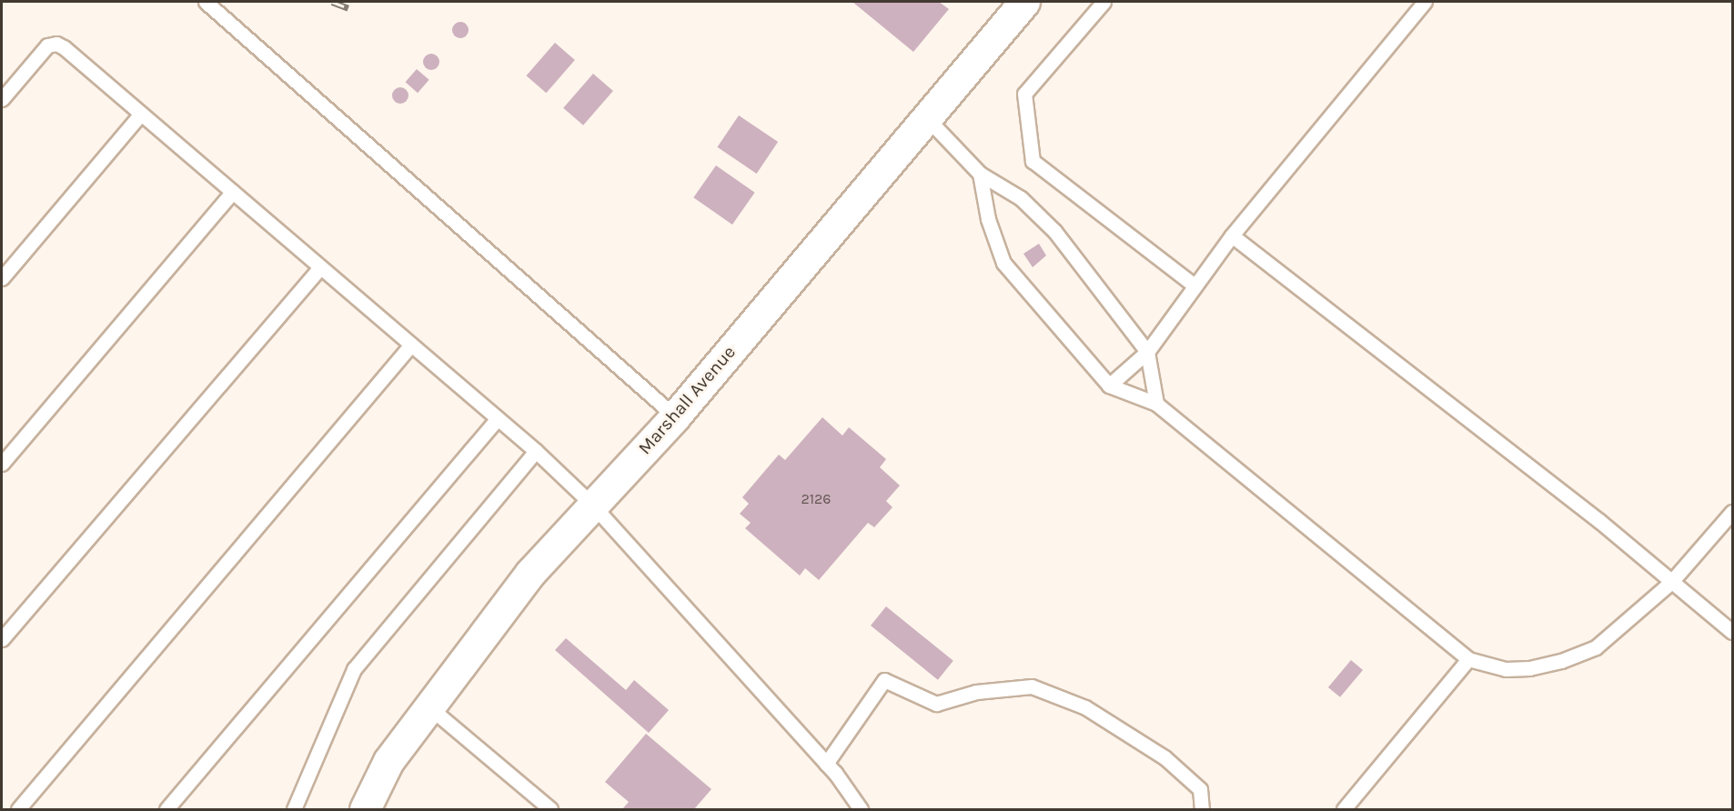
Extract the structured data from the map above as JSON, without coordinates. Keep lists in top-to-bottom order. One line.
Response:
{"streets":{"street":["Marshall Avenue"]},"house_numbers":["2126"]}
